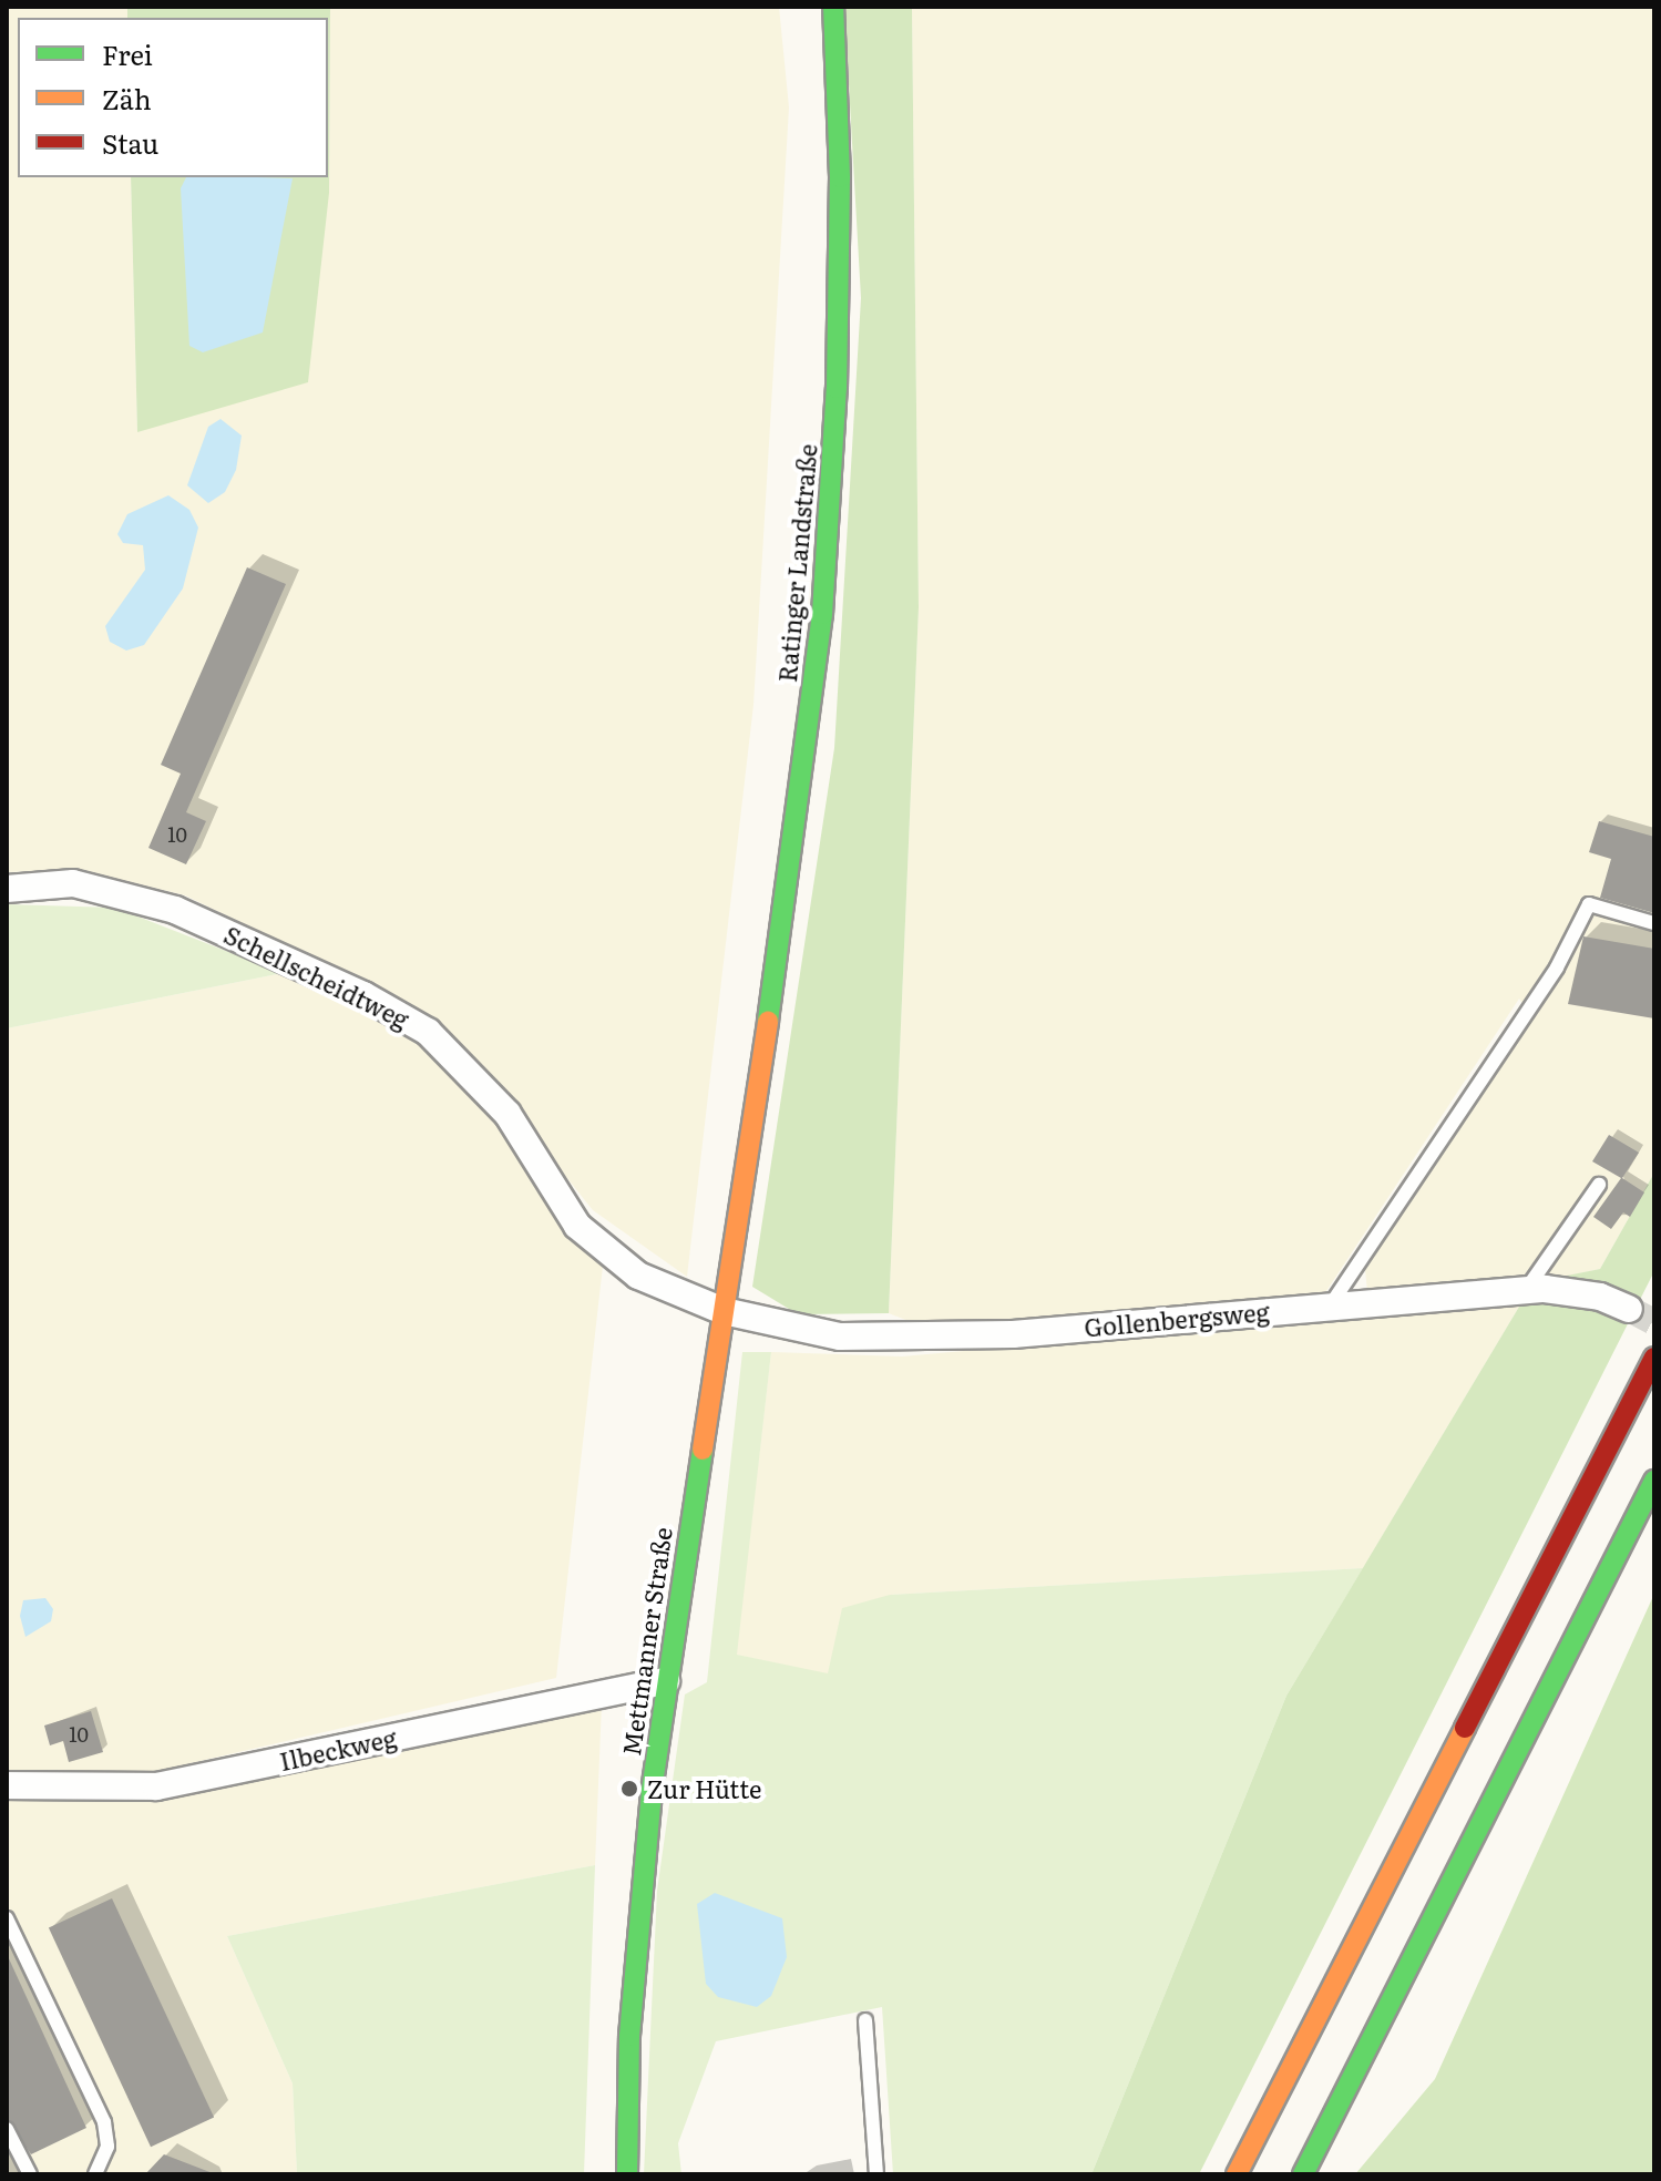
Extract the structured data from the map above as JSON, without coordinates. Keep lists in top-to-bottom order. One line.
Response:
{"streets":{"main road":["Ratinger Landstraße","Mettmanner Straße"],"street":["Schellscheidtweg","Gollenbergsweg","Ilbeckweg"]},"crossings":[["Ratinger Landstraße","Mettmanner Straße"],["Schellscheidtweg","Gollenbergsweg"],["Schellscheidtweg","Mettmanner Straße"],["Gollenbergsweg","Mettmanner Straße"],["Mettmanner Straße","Ilbeckweg"]],"places":["Zur Hütte"],"house_numbers":["10","10"],"legend":["Frei","Zäh","Stau"]}
